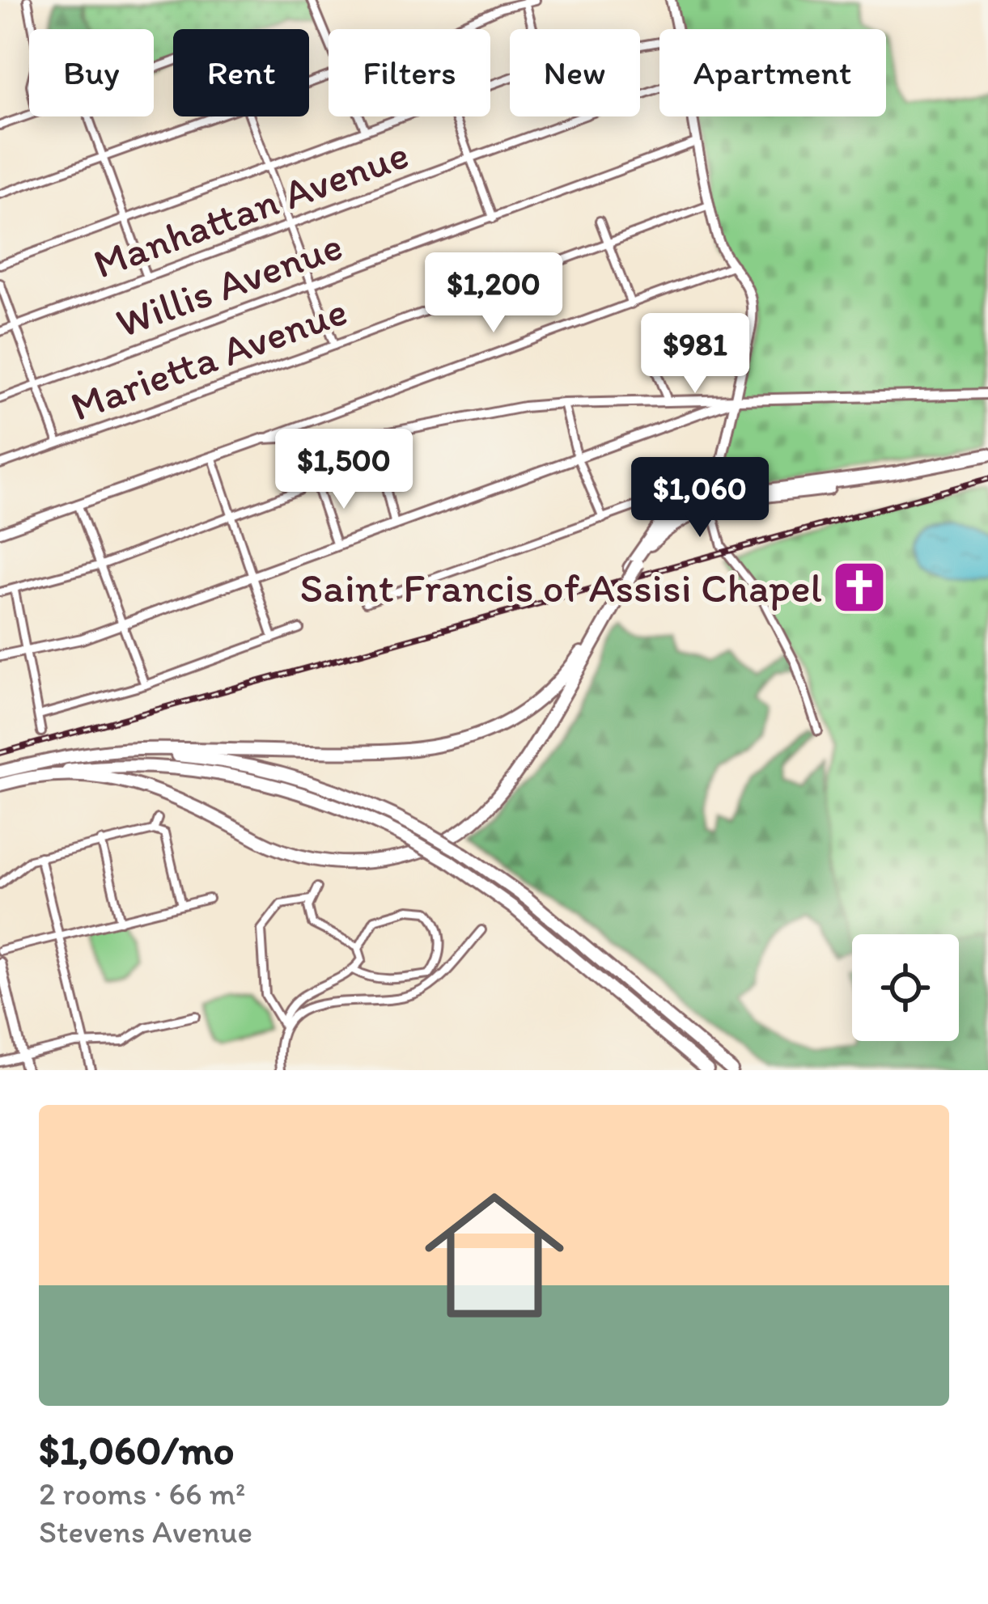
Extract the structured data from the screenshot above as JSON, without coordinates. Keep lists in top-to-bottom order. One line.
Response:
{"streets":{"street":["Manhattan Avenue","Willis Avenue","Marietta Avenue"]},"places":{"church":["Saint Francis of Assisi Chapel"]},"page":{"chip":["Buy","Rent","Filters","New","Apartment"],"price":["$1,200","$981","$1,500","$1,060"],"list":[{"name":"$1,060/mo","note":"2 rooms · 66 m² · Stevens Avenue"}]}}
